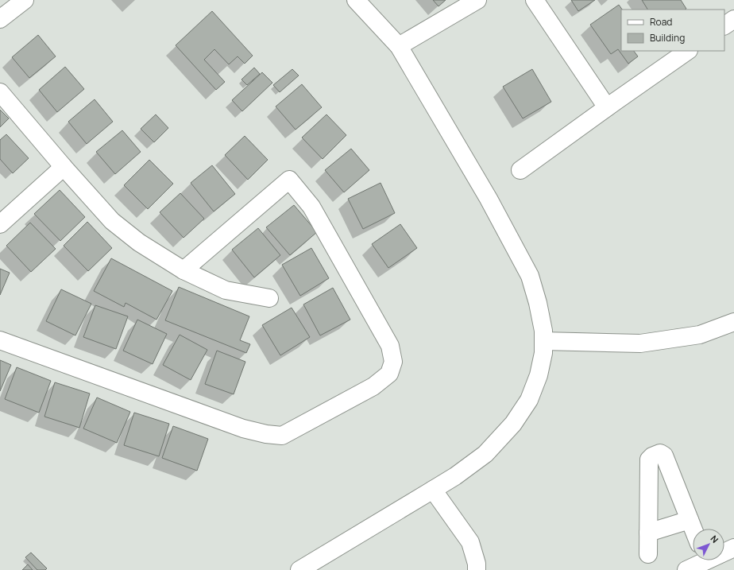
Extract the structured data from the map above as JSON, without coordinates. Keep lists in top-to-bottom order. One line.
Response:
{"legend":["Road","Building"],"north":"top right"}
